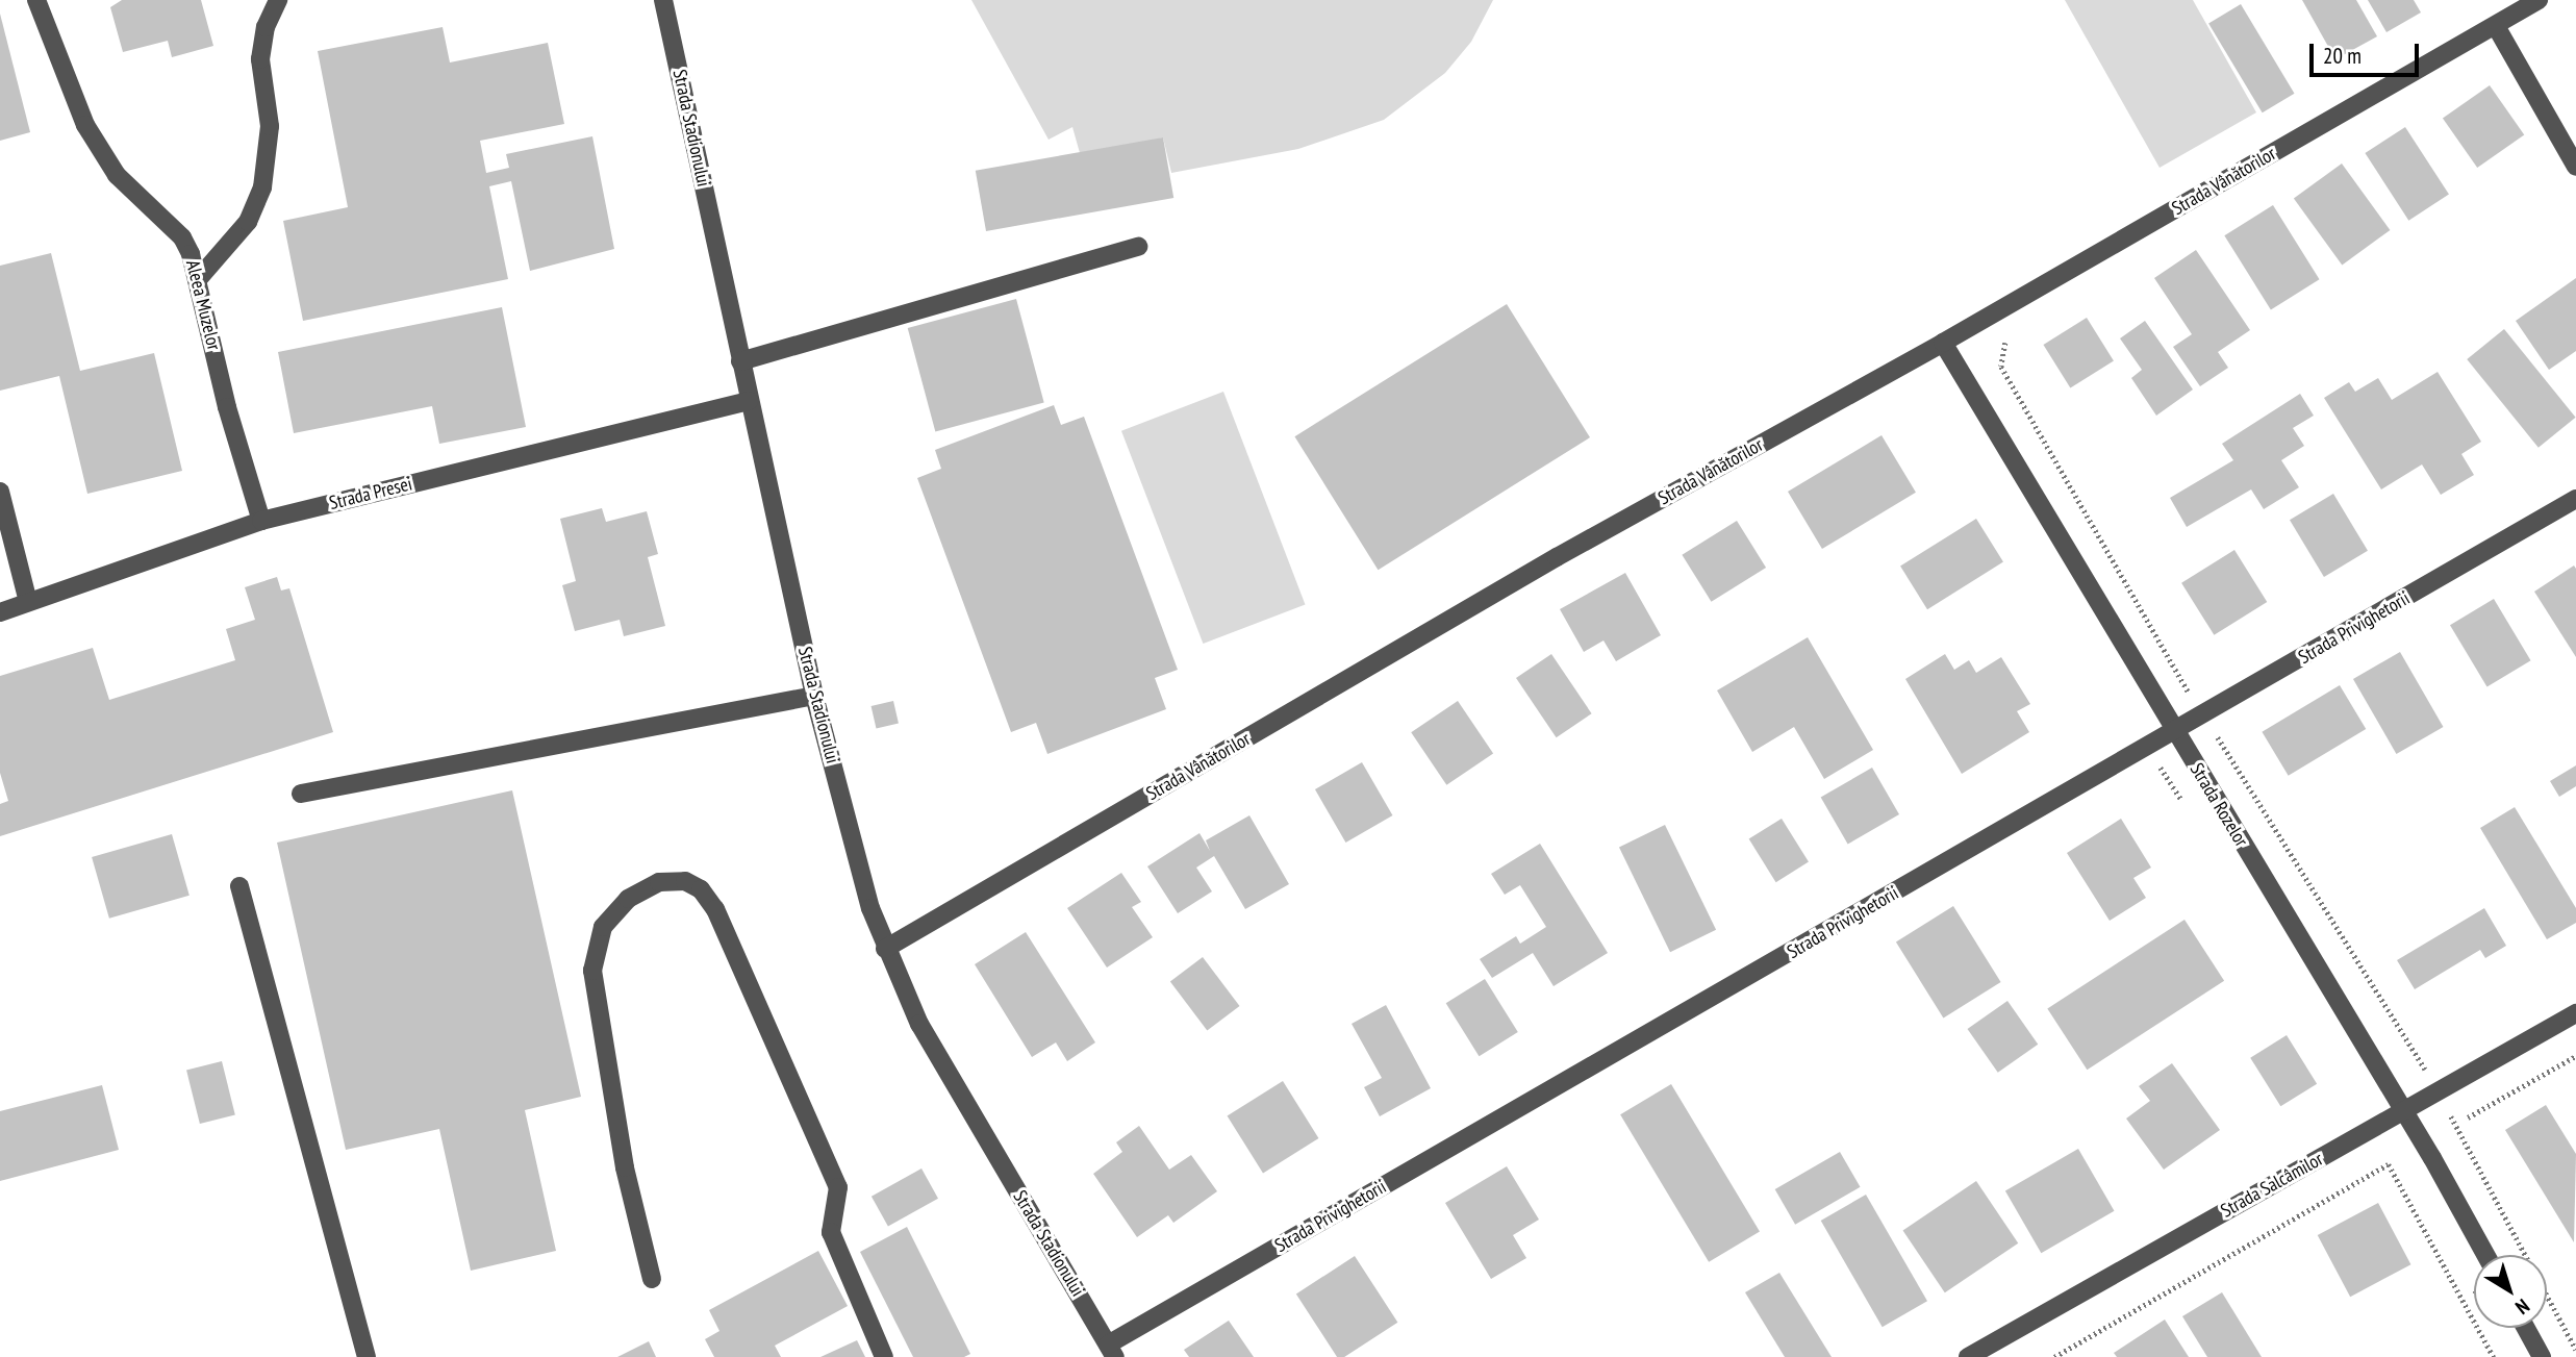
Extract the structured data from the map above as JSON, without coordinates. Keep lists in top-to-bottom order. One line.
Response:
{"streets":{"street":["Strada Stadionului","Strada Vânătorilor","Aleea Muzelor","Strada Presei","Strada Privighetorii","Strada Rozelor","Strada Salcâmilor"]},"crossings":[["Strada Stadionului","Strada Vânătorilor"],["Strada Stadionului","Strada Presei"],["Strada Stadionului","Strada Privighetorii"],["Strada Vânătorilor","Strada Rozelor"],["Aleea Muzelor","Strada Presei"],["Strada Privighetorii","Strada Rozelor"],["Strada Rozelor","Strada Salcâmilor"]],"scale_bar":"20 m","north":"bottom right"}
